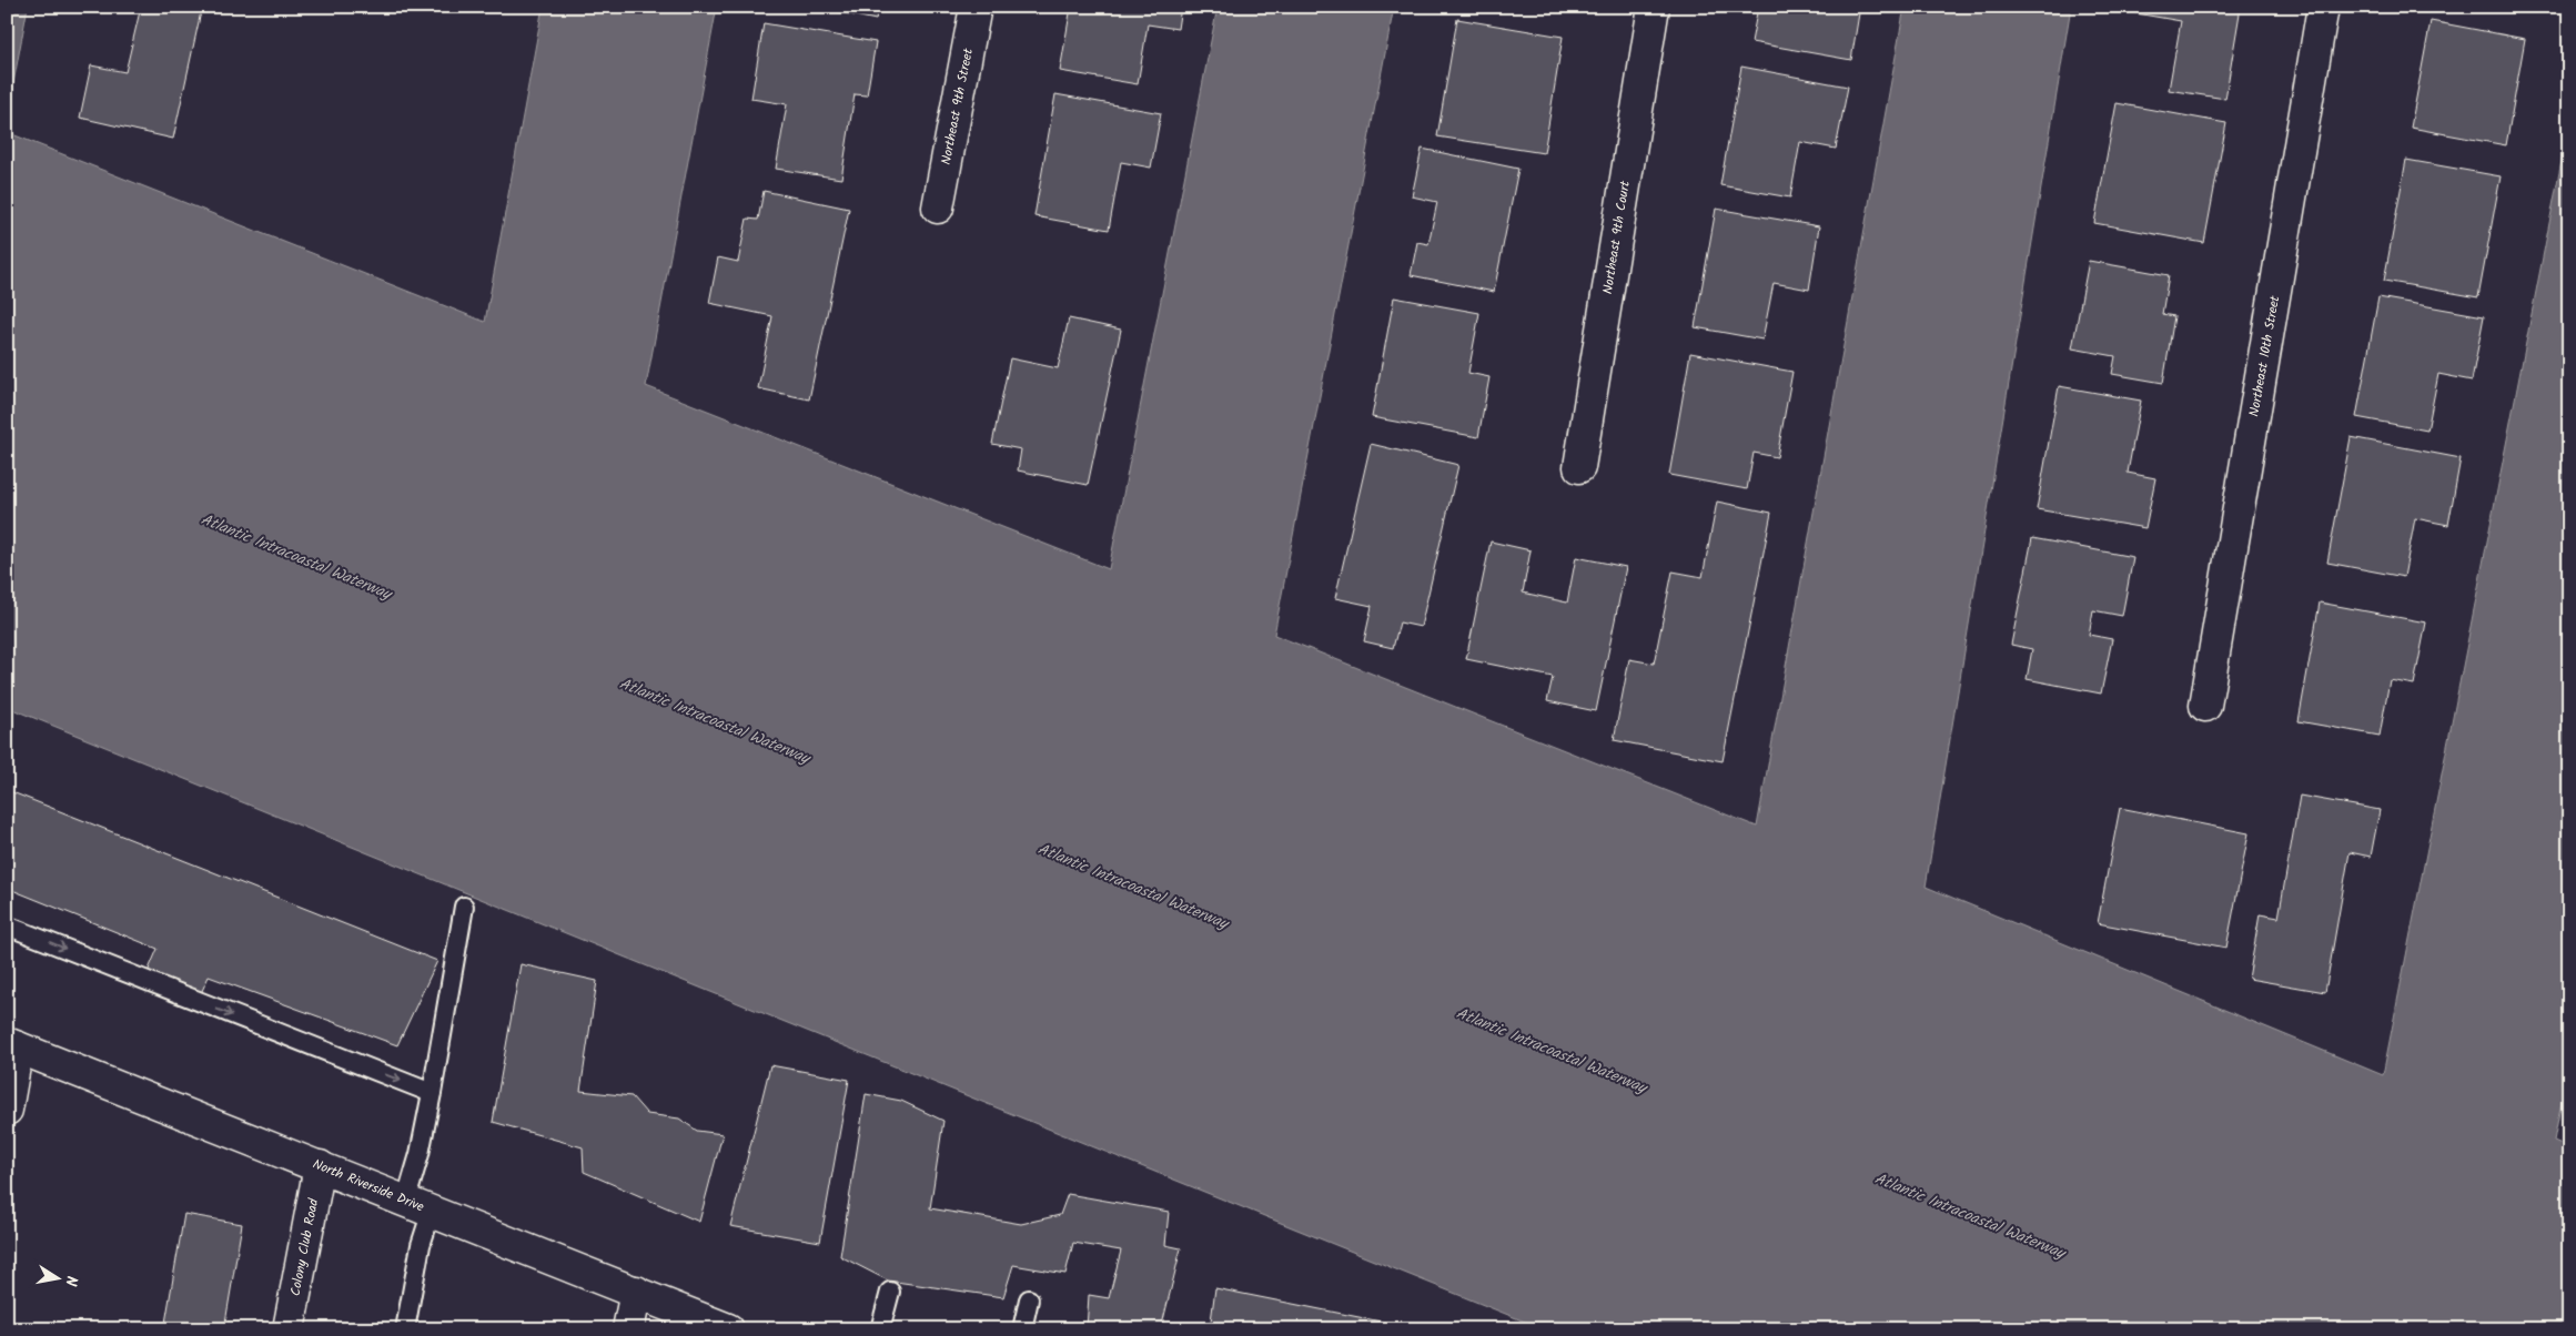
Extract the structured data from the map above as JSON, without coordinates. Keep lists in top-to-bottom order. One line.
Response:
{"streets":{"street":["Northeast 9th Street","Northeast 9th Court","Northeast 10th Street","North Riverside Drive","Colony Club Road"]},"crossings":[["North Riverside Drive","Colony Club Road"]],"water":["Atlantic Intracoastal Waterway"],"north":"right"}
